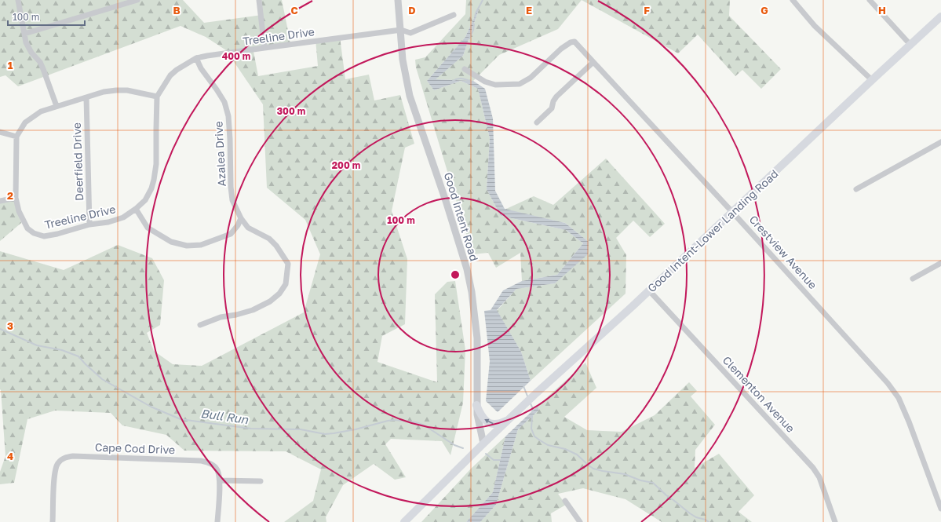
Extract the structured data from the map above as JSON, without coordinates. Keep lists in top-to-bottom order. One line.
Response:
{"streets":{"main road":["Good Intent-Lower Landing Road"],"street":["Treeline Drive","Azalea Drive","Deerfield Drive","Good Intent Road","Crestview Avenue","Clementon Avenue","Cape Cod Drive"]},"crossings":[["Treeline Drive","Azalea Drive"],["Treeline Drive","Deerfield Drive"],["Treeline Drive","Good Intent Road"],["Good Intent Road","Good Intent-Lower Landing Road"],["Good Intent-Lower Landing Road","Crestview Avenue"],["Good Intent-Lower Landing Road","Clementon Avenue"]],"water":["Bull Run"],"scale_bar":"100 m","grid":{"columns":["B","C","D","E","F","G","H"],"rows":["1","2","3","4"]},"rings":["400 m","300 m","200 m","100 m"]}
